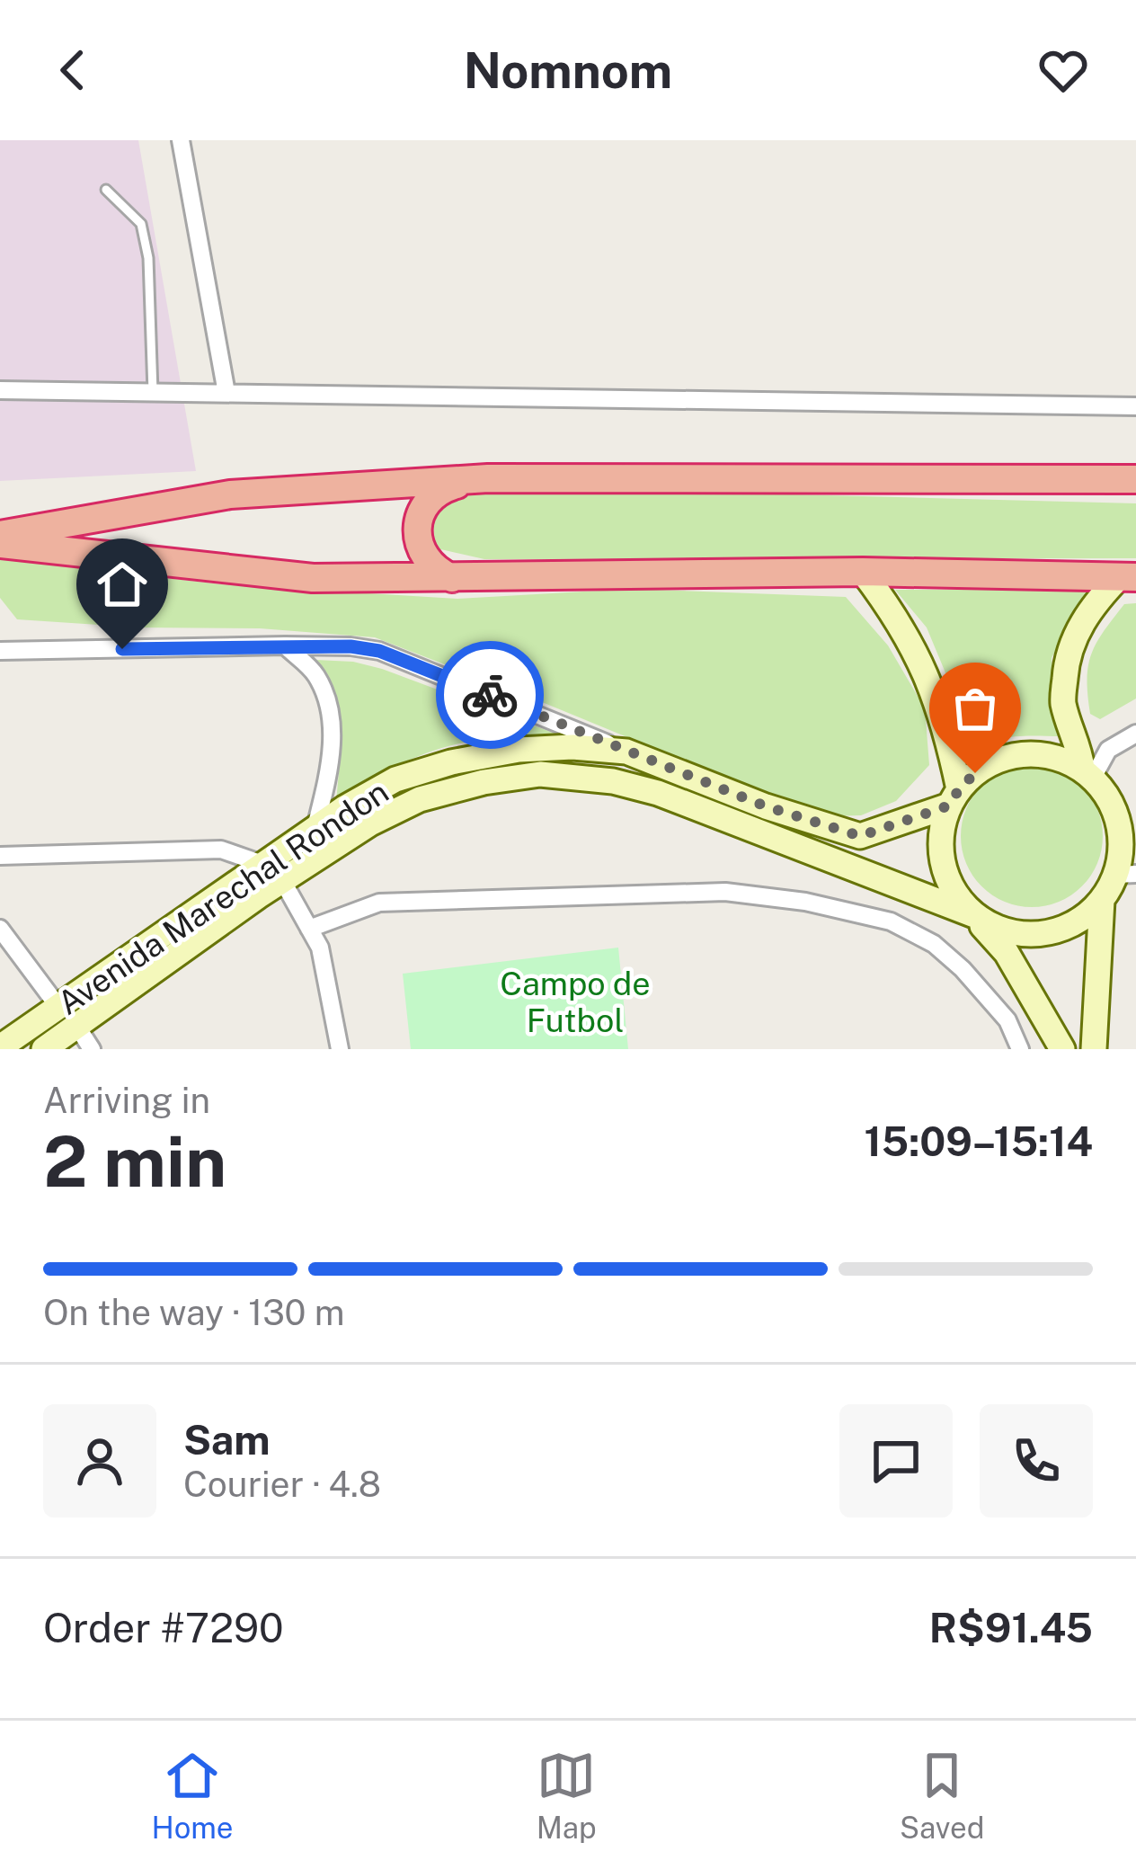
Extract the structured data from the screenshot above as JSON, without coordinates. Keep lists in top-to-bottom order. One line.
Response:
{"streets":{"main road":["Avenida Marechal Rondon"]},"parks":["Campo de Futbol"],"page":{"header":"Nomnom","heading":["2 min","Arriving in","15:09–15:14"],"panel":["Sam","Courier · 4.8","Order #7290","R$91.45"],"bar":"On the way · 130 m","tabs":["Home","Map","Saved"]}}
